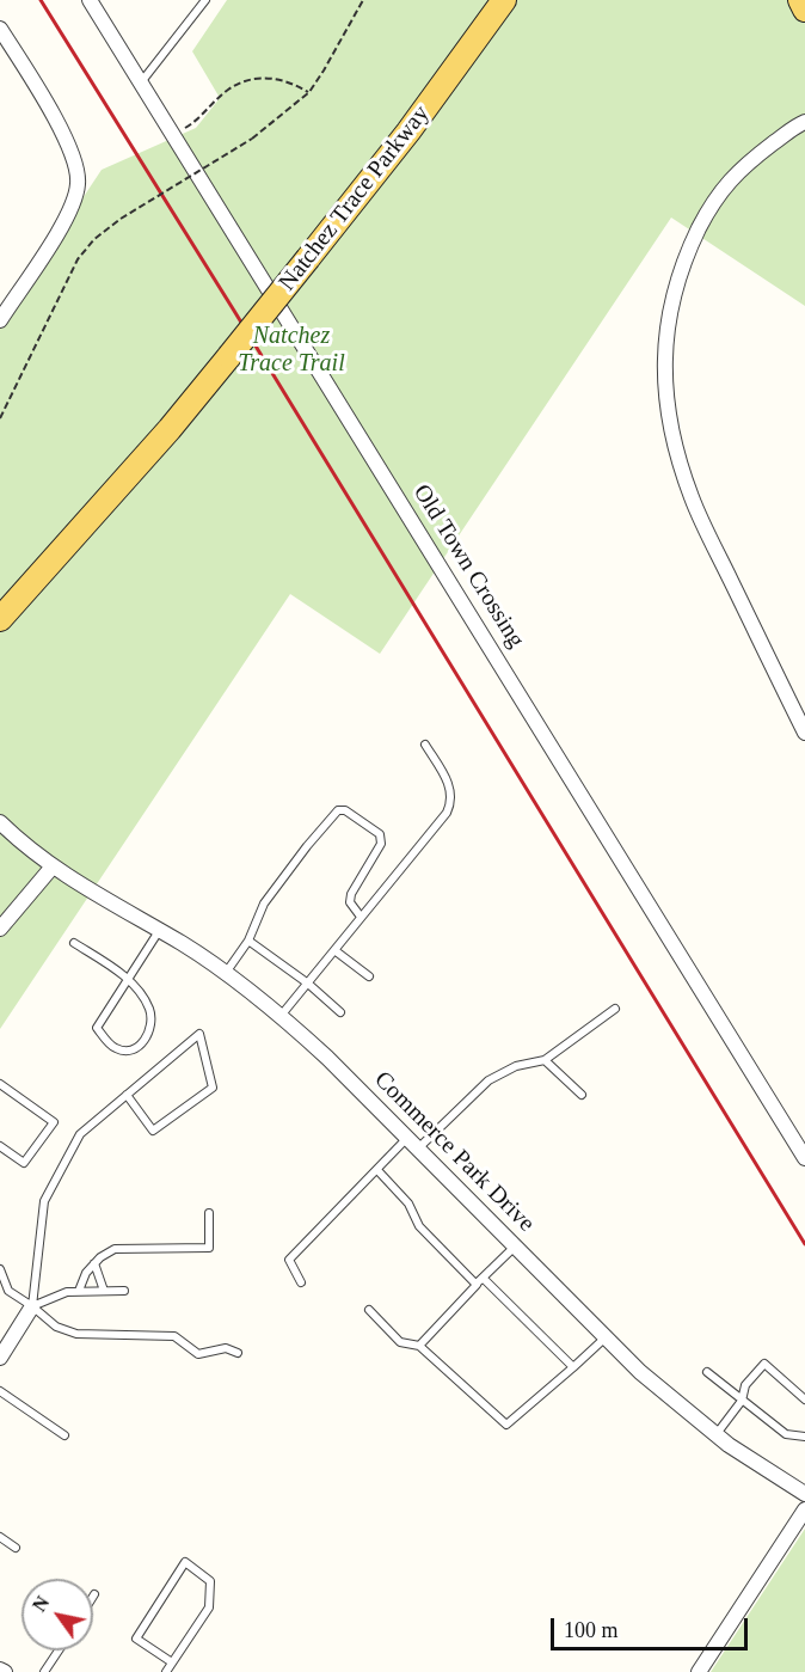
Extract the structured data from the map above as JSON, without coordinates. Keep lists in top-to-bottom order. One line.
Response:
{"streets":{"main road":["Natchez Trace Parkway"],"street":["Old Town Crossing","Commerce Park Drive"]},"parks":["Natchez Trace Trail"],"scale_bar":"100 m","north":"top left"}
